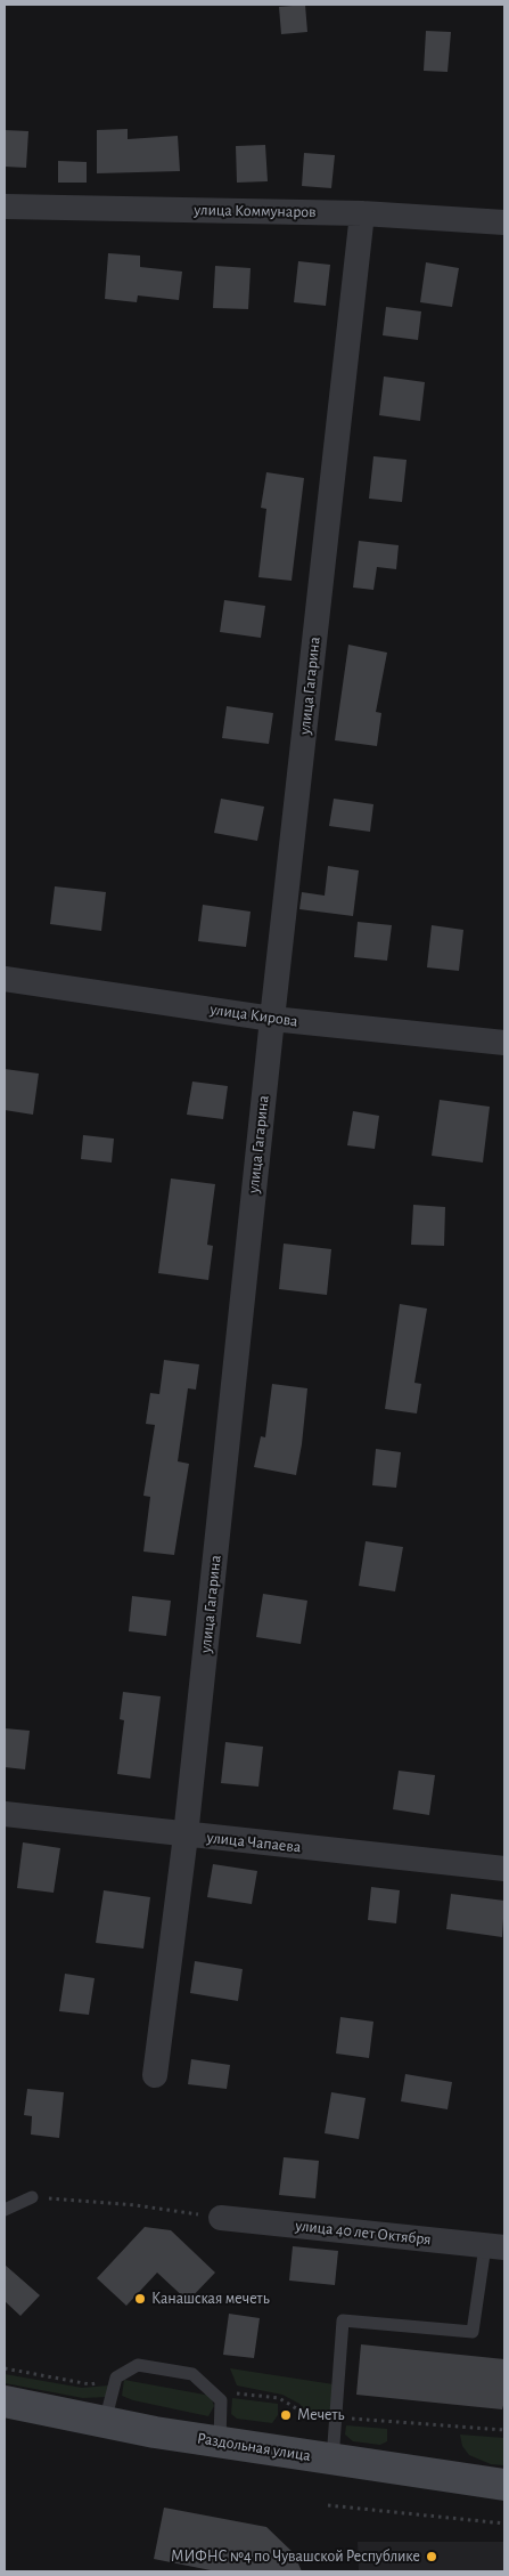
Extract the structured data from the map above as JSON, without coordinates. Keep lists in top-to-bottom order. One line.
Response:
{"streets":{"street":["улица Коммунаров","улица Гагарина","улица Кирова","улица Чапаева","улица 40 лет Октября","Раздольная улица"]},"crossings":[["улица Коммунаров","улица Гагарина"],["улица Гагарина","улица Кирова"],["улица Гагарина","улица Чапаева"]],"places":["Канашская мечеть","Мечеть","МИФНС №4 по Чувашской Республике"]}
